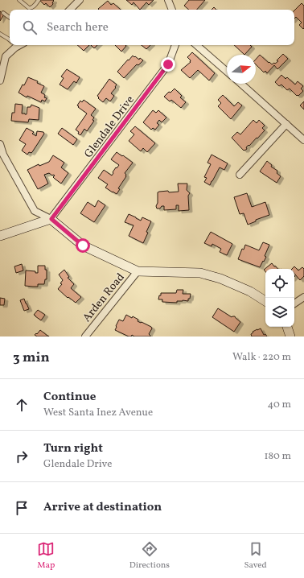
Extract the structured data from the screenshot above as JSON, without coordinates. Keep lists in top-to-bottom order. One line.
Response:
{"streets":{"street":["Glendale Drive","Arden Road"]},"north":"right","page":{"search":"Search here","heading":["3 min","Walk · 220 m"],"list":[["Continue","West Santa Inez Avenue","40 m"],["Turn right","Glendale Drive","180 m"],"Arrive at destination"],"nav":["Map","Directions","Saved"]}}
